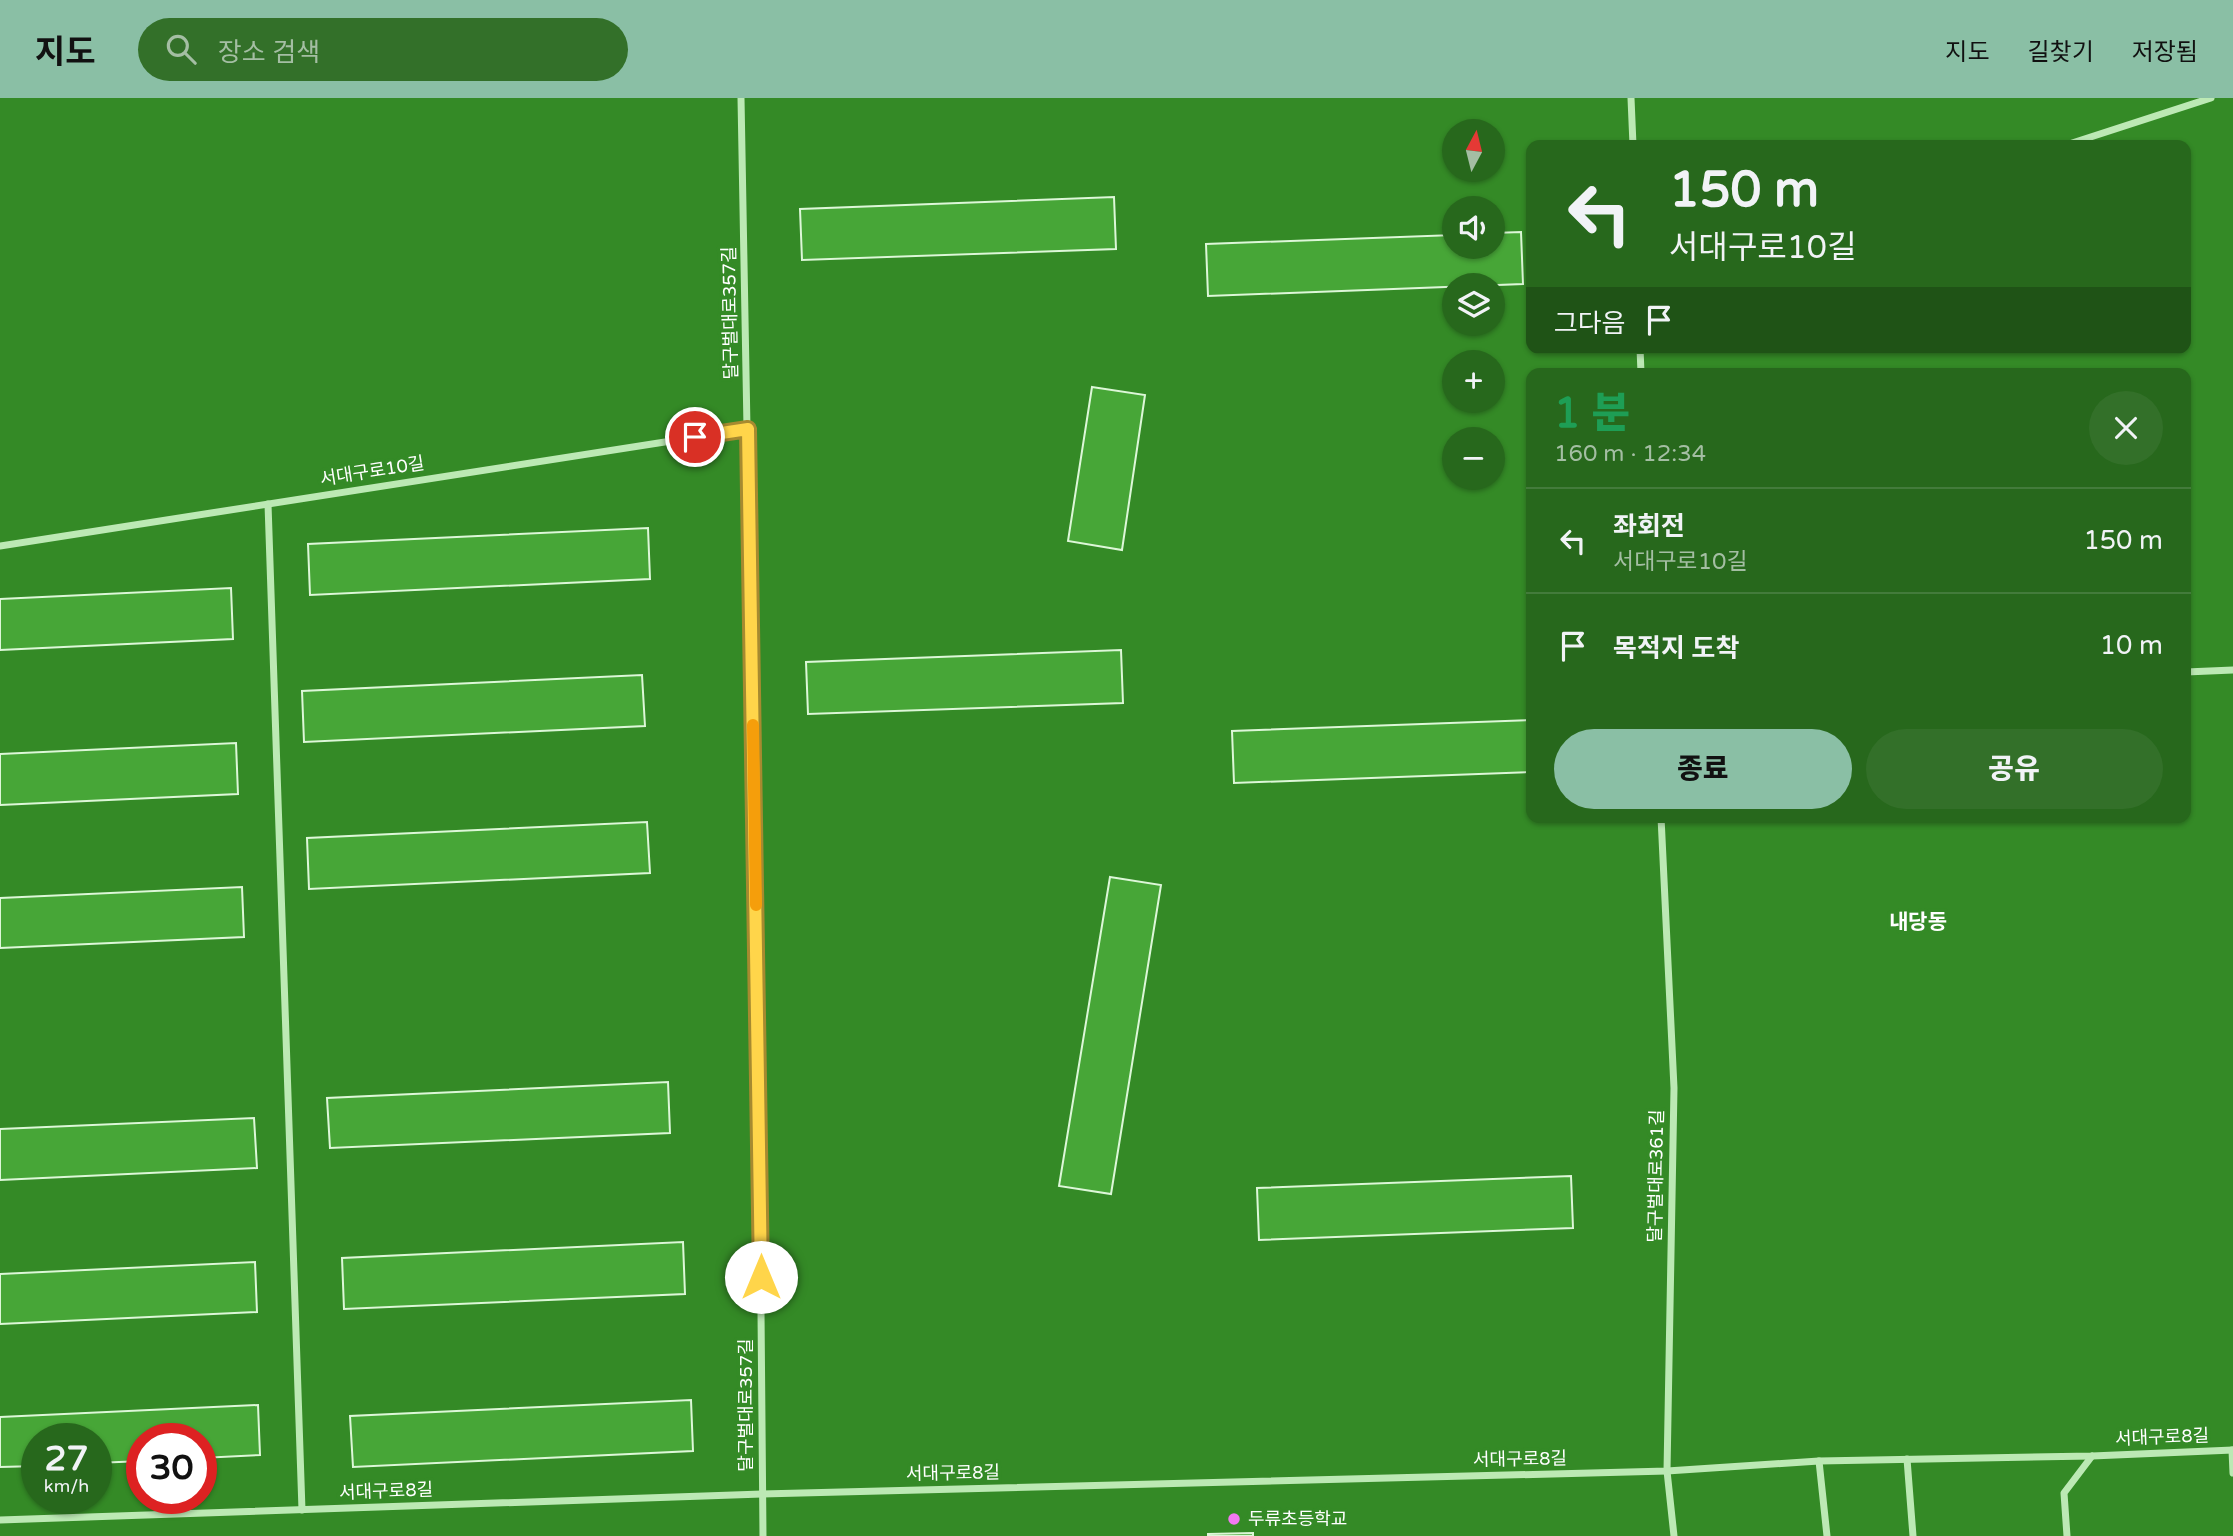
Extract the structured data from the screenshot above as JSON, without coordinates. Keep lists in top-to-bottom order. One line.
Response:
{"streets":{"street":["달구벌대로357길","서대구로10길","달구벌대로361길","서대구로8길"]},"crossings":[["달구벌대로357길","서대구로10길"],["달구벌대로357길","서대구로8길"],["달구벌대로361길","서대구로8길"]],"districts":["내당동"],"places":["두류초등학교"],"north":"top","page":{"header":"지도","search":"장소 검색","nav":["지도","길찾기","저장됨"],"map_buttons":["+","−"],"turn":["150 m","서대구로10길"],"then":"그다음","heading":["1 분","160 m · 12:34"],"list":[{"name":"좌회전","note":"서대구로10길","value":"150 m"},{"name":"목적지 도착","value":"10 m"}],"buttons":["종료","공유"],"speed":"27 km/h","limit":"30"}}
